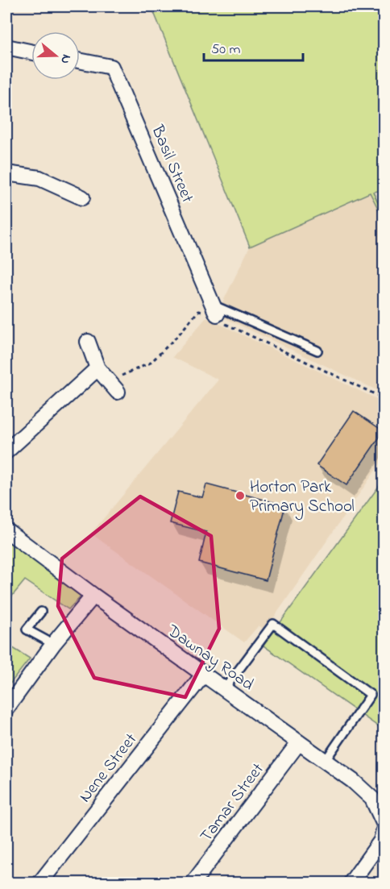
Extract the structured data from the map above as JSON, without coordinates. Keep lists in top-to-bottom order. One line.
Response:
{"streets":{"street":["Basil Street","Dawnay Road","Nene Street","Tamar Street"]},"crossings":[["Dawnay Road","Nene Street"],["Dawnay Road","Tamar Street"]],"places":["Horton Park Primary School"],"scale_bar":"50 m","north":"right"}
